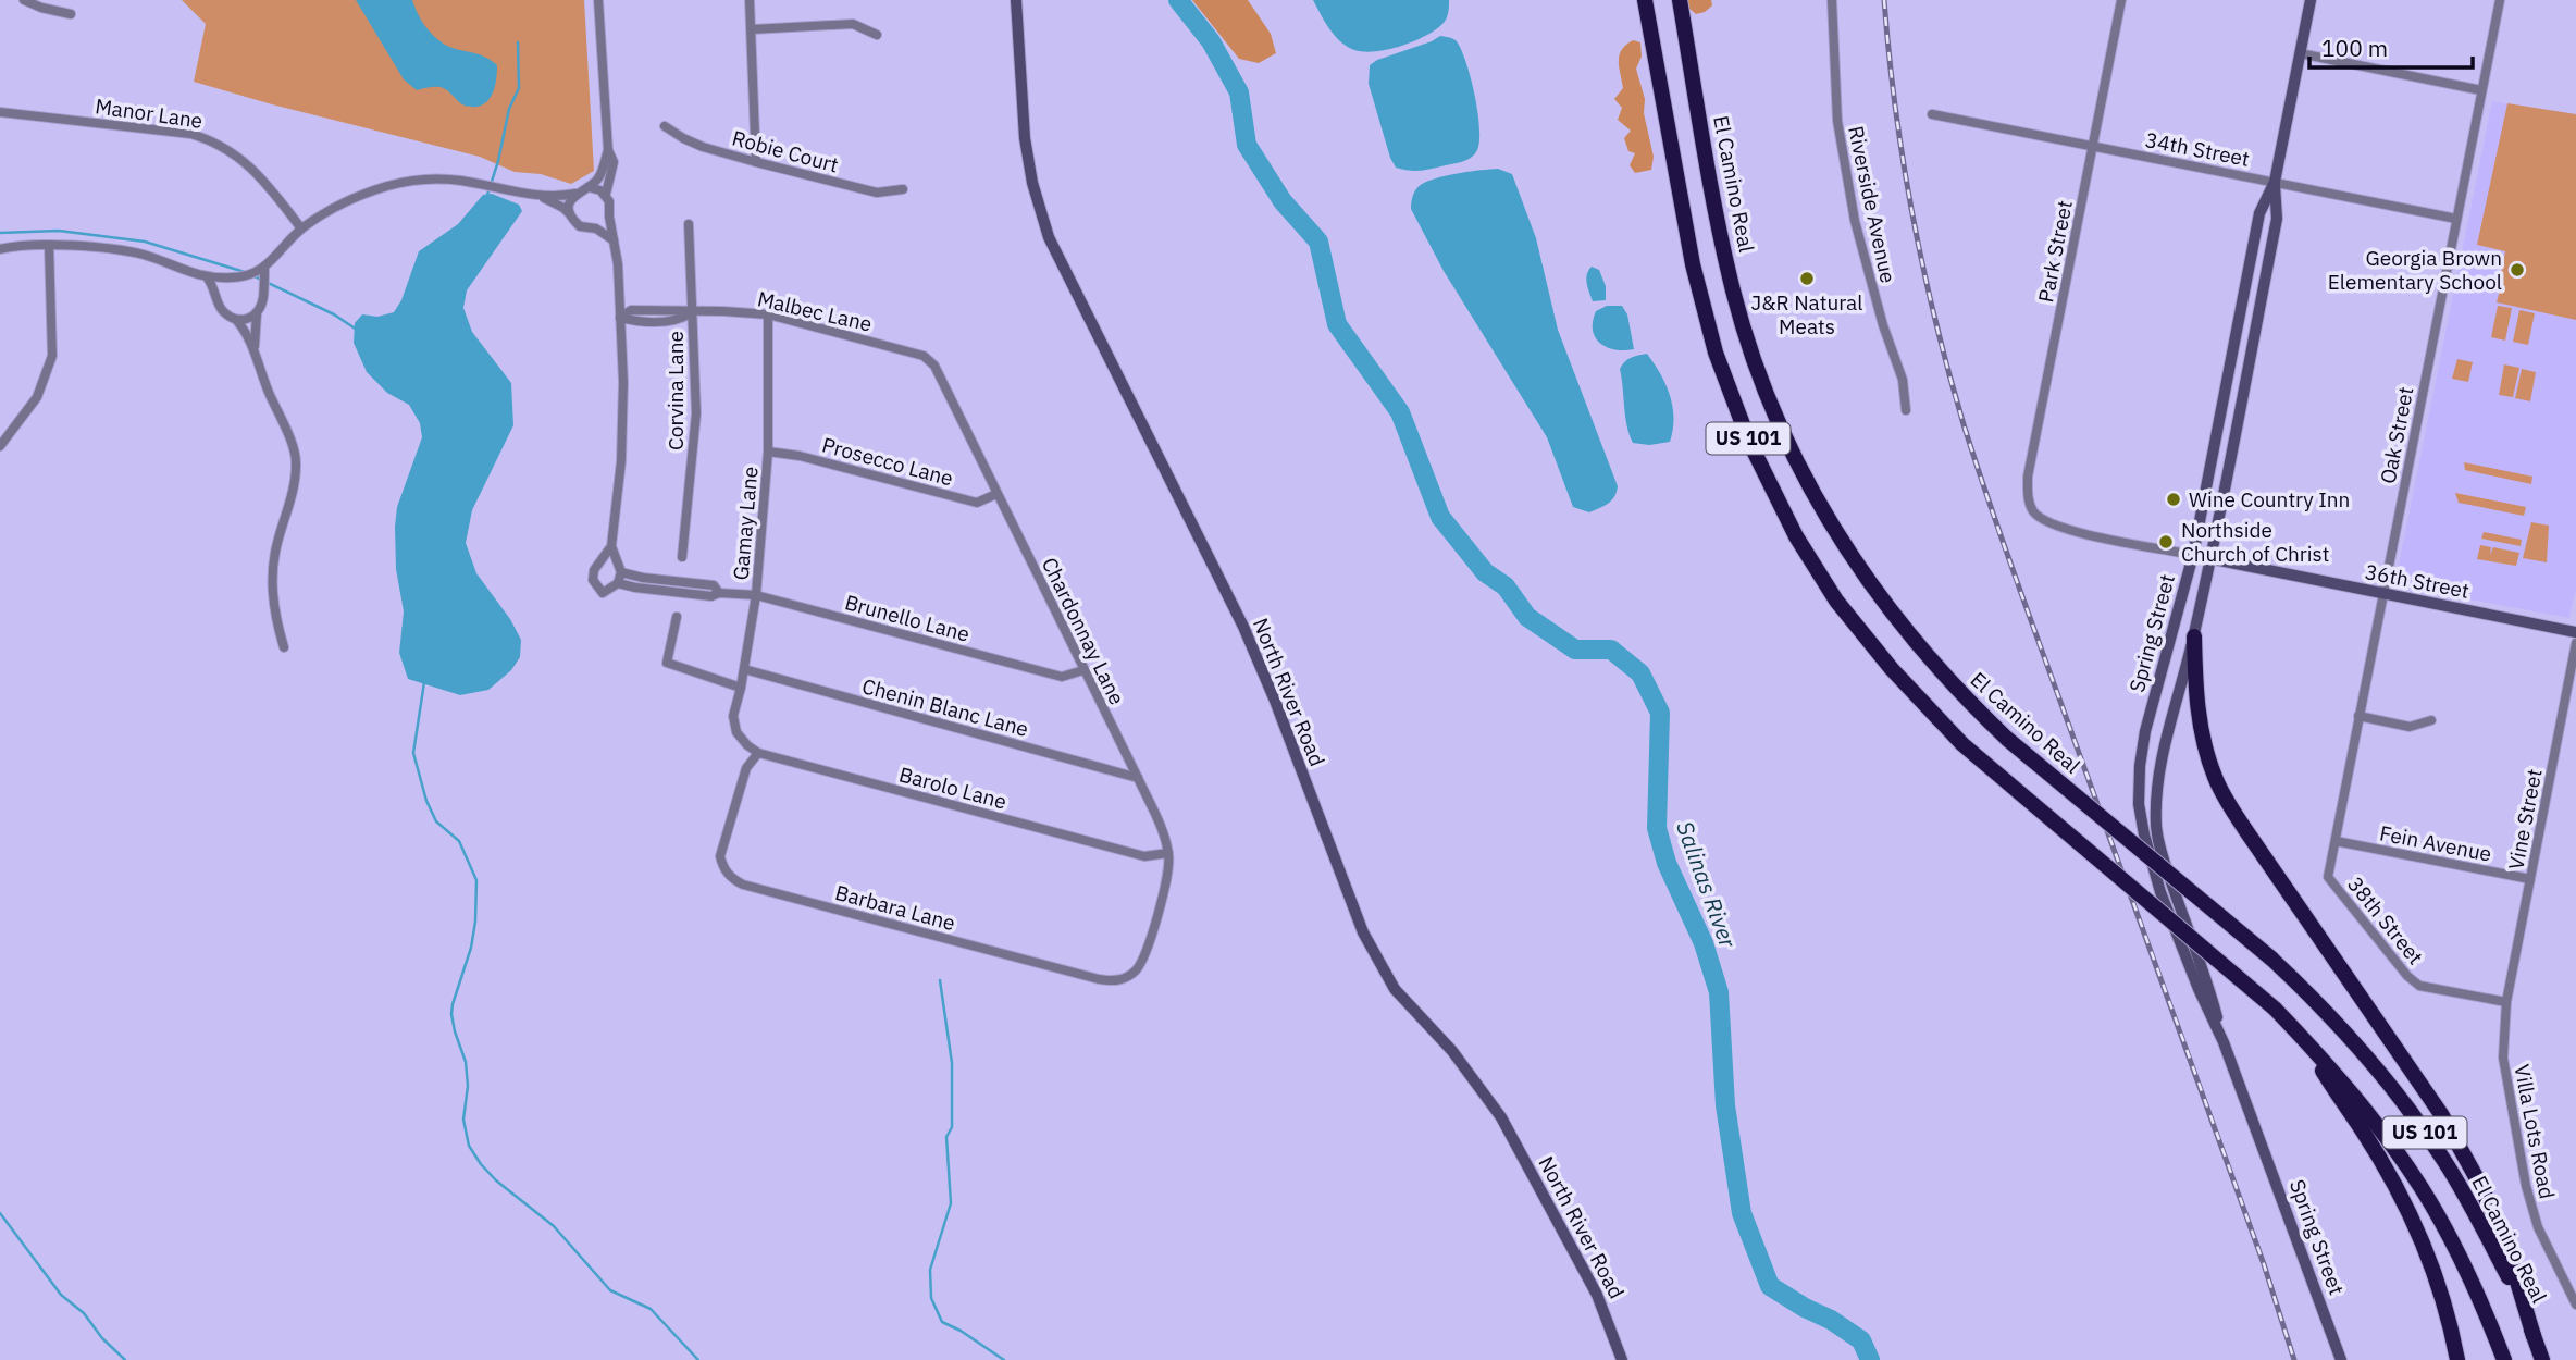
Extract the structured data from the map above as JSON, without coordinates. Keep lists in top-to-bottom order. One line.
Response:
{"streets":{"highway":["El Camino Real","US 101"],"main road":["36th Street","Spring Street","North River Road"],"street":["Manor Lane","34th Street","Robie Court","Riverside Avenue","Park Street","Malbec Lane","Corvina Lane","Oak Street","Prosecco Lane","Gamay Lane","Brunello Lane","Chardonnay Lane","Chenin Blanc Lane","Barolo Lane","Vine Street","Fein Avenue","Barbara Lane","38th Street","Villa Lots Road"]},"crossings":[["34th Street","Park Street"],["34th Street","Oak Street"],["34th Street","Spring Street"],["Park Street","36th Street"],["Malbec Lane","Corvina Lane"],["Malbec Lane","Gamay Lane"],["Malbec Lane","Chardonnay Lane"],["Oak Street","36th Street"],["Oak Street","Fein Avenue"],["Oak Street","38th Street"],["Prosecco Lane","Gamay Lane"],["Prosecco Lane","Chardonnay Lane"],["Gamay Lane","Brunello Lane"],["Gamay Lane","Chenin Blanc Lane"],["Gamay Lane","Barolo Lane"],["36th Street","Spring Street"],["Brunello Lane","Chardonnay Lane"],["Chardonnay Lane","Chenin Blanc Lane"],["Chardonnay Lane","Barolo Lane"],["Chardonnay Lane","Barbara Lane"],["Barolo Lane","Barbara Lane"],["Vine Street","Fein Avenue"],["Vine Street","38th Street"],["Vine Street","Villa Lots Road"],["38th Street","Villa Lots Road"]],"water":["Salinas River"],"places":["Georgia Brown Elementary School","J&R Natural Meats","Wine Country Inn","Northside Church of Christ"],"scale_bar":"100 m"}
